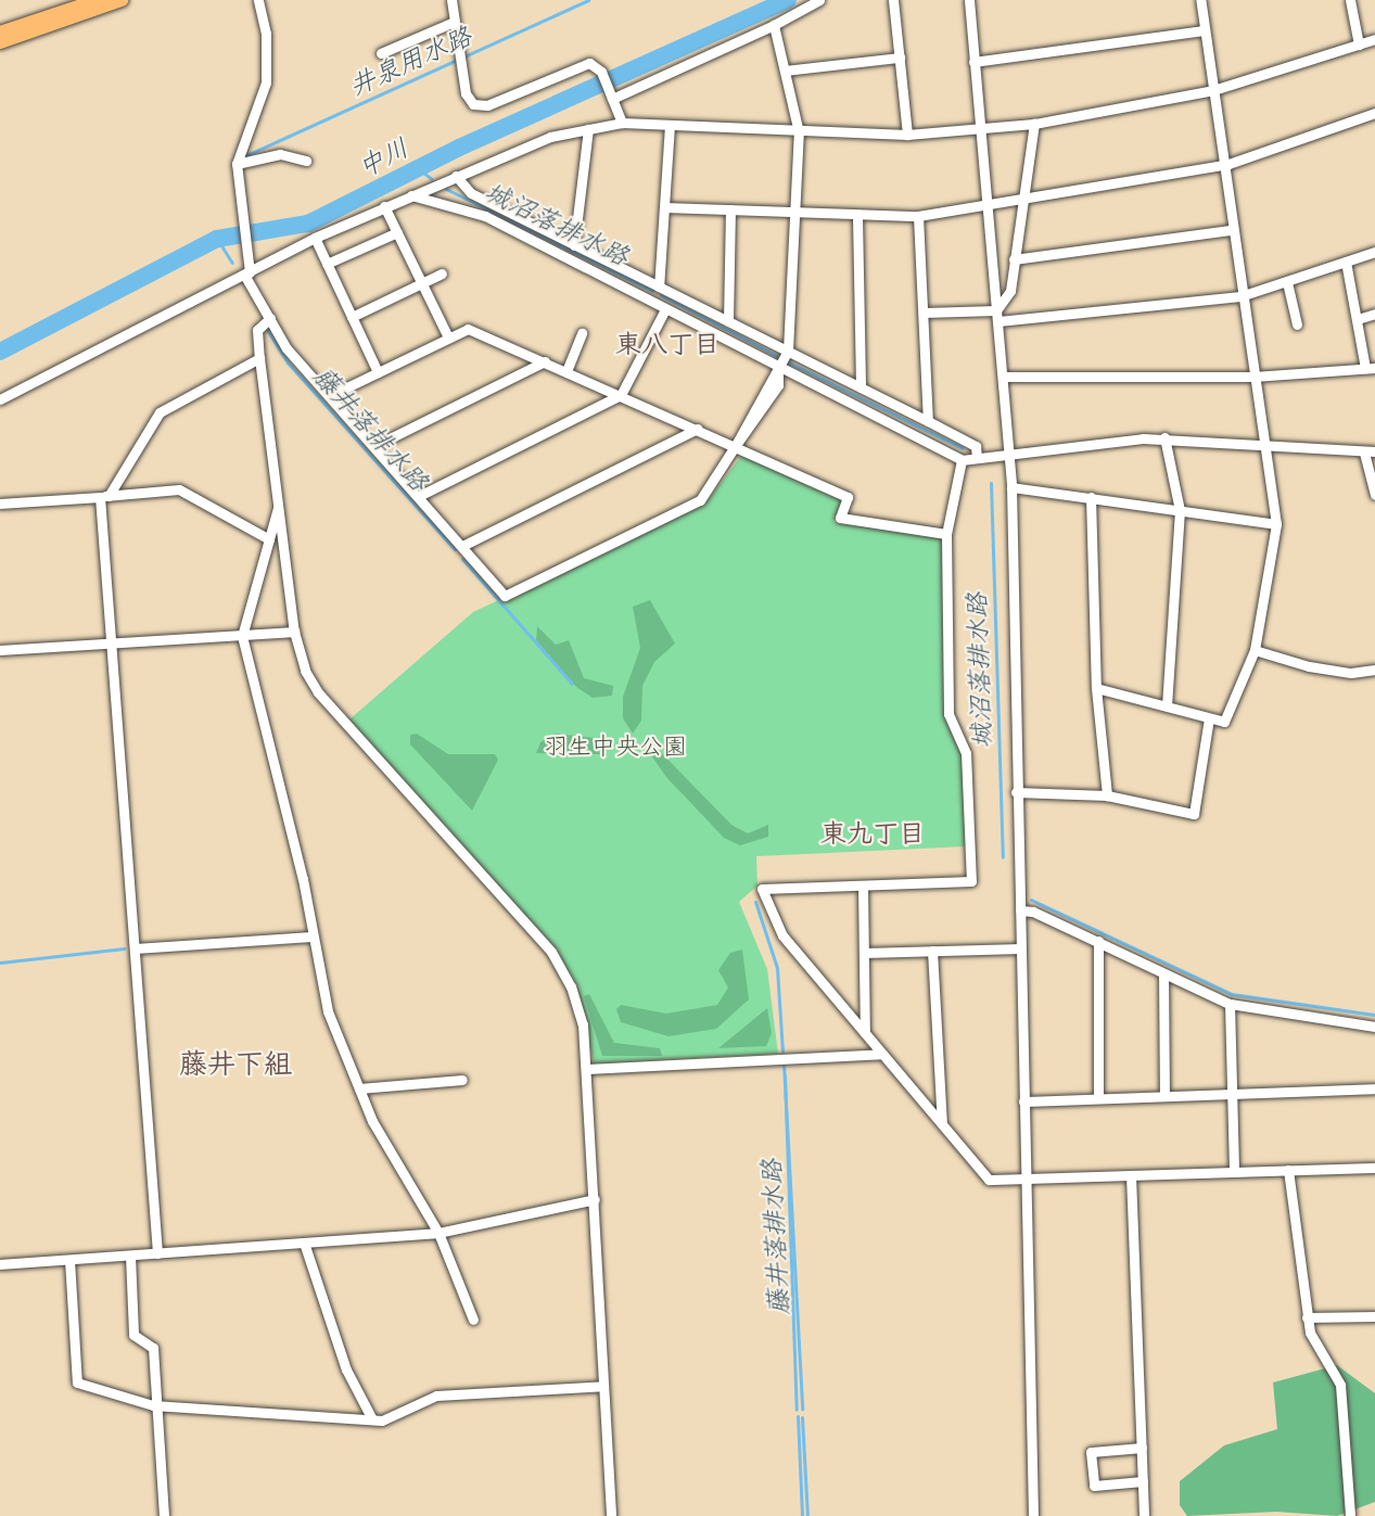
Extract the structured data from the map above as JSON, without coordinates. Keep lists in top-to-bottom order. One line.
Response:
{"districts":["東八丁目","東九丁目","藤井下組"],"water":["井泉用水路","中川","城沼落排水路","藤井落排水路"],"parks":["羽生中央公園"]}
